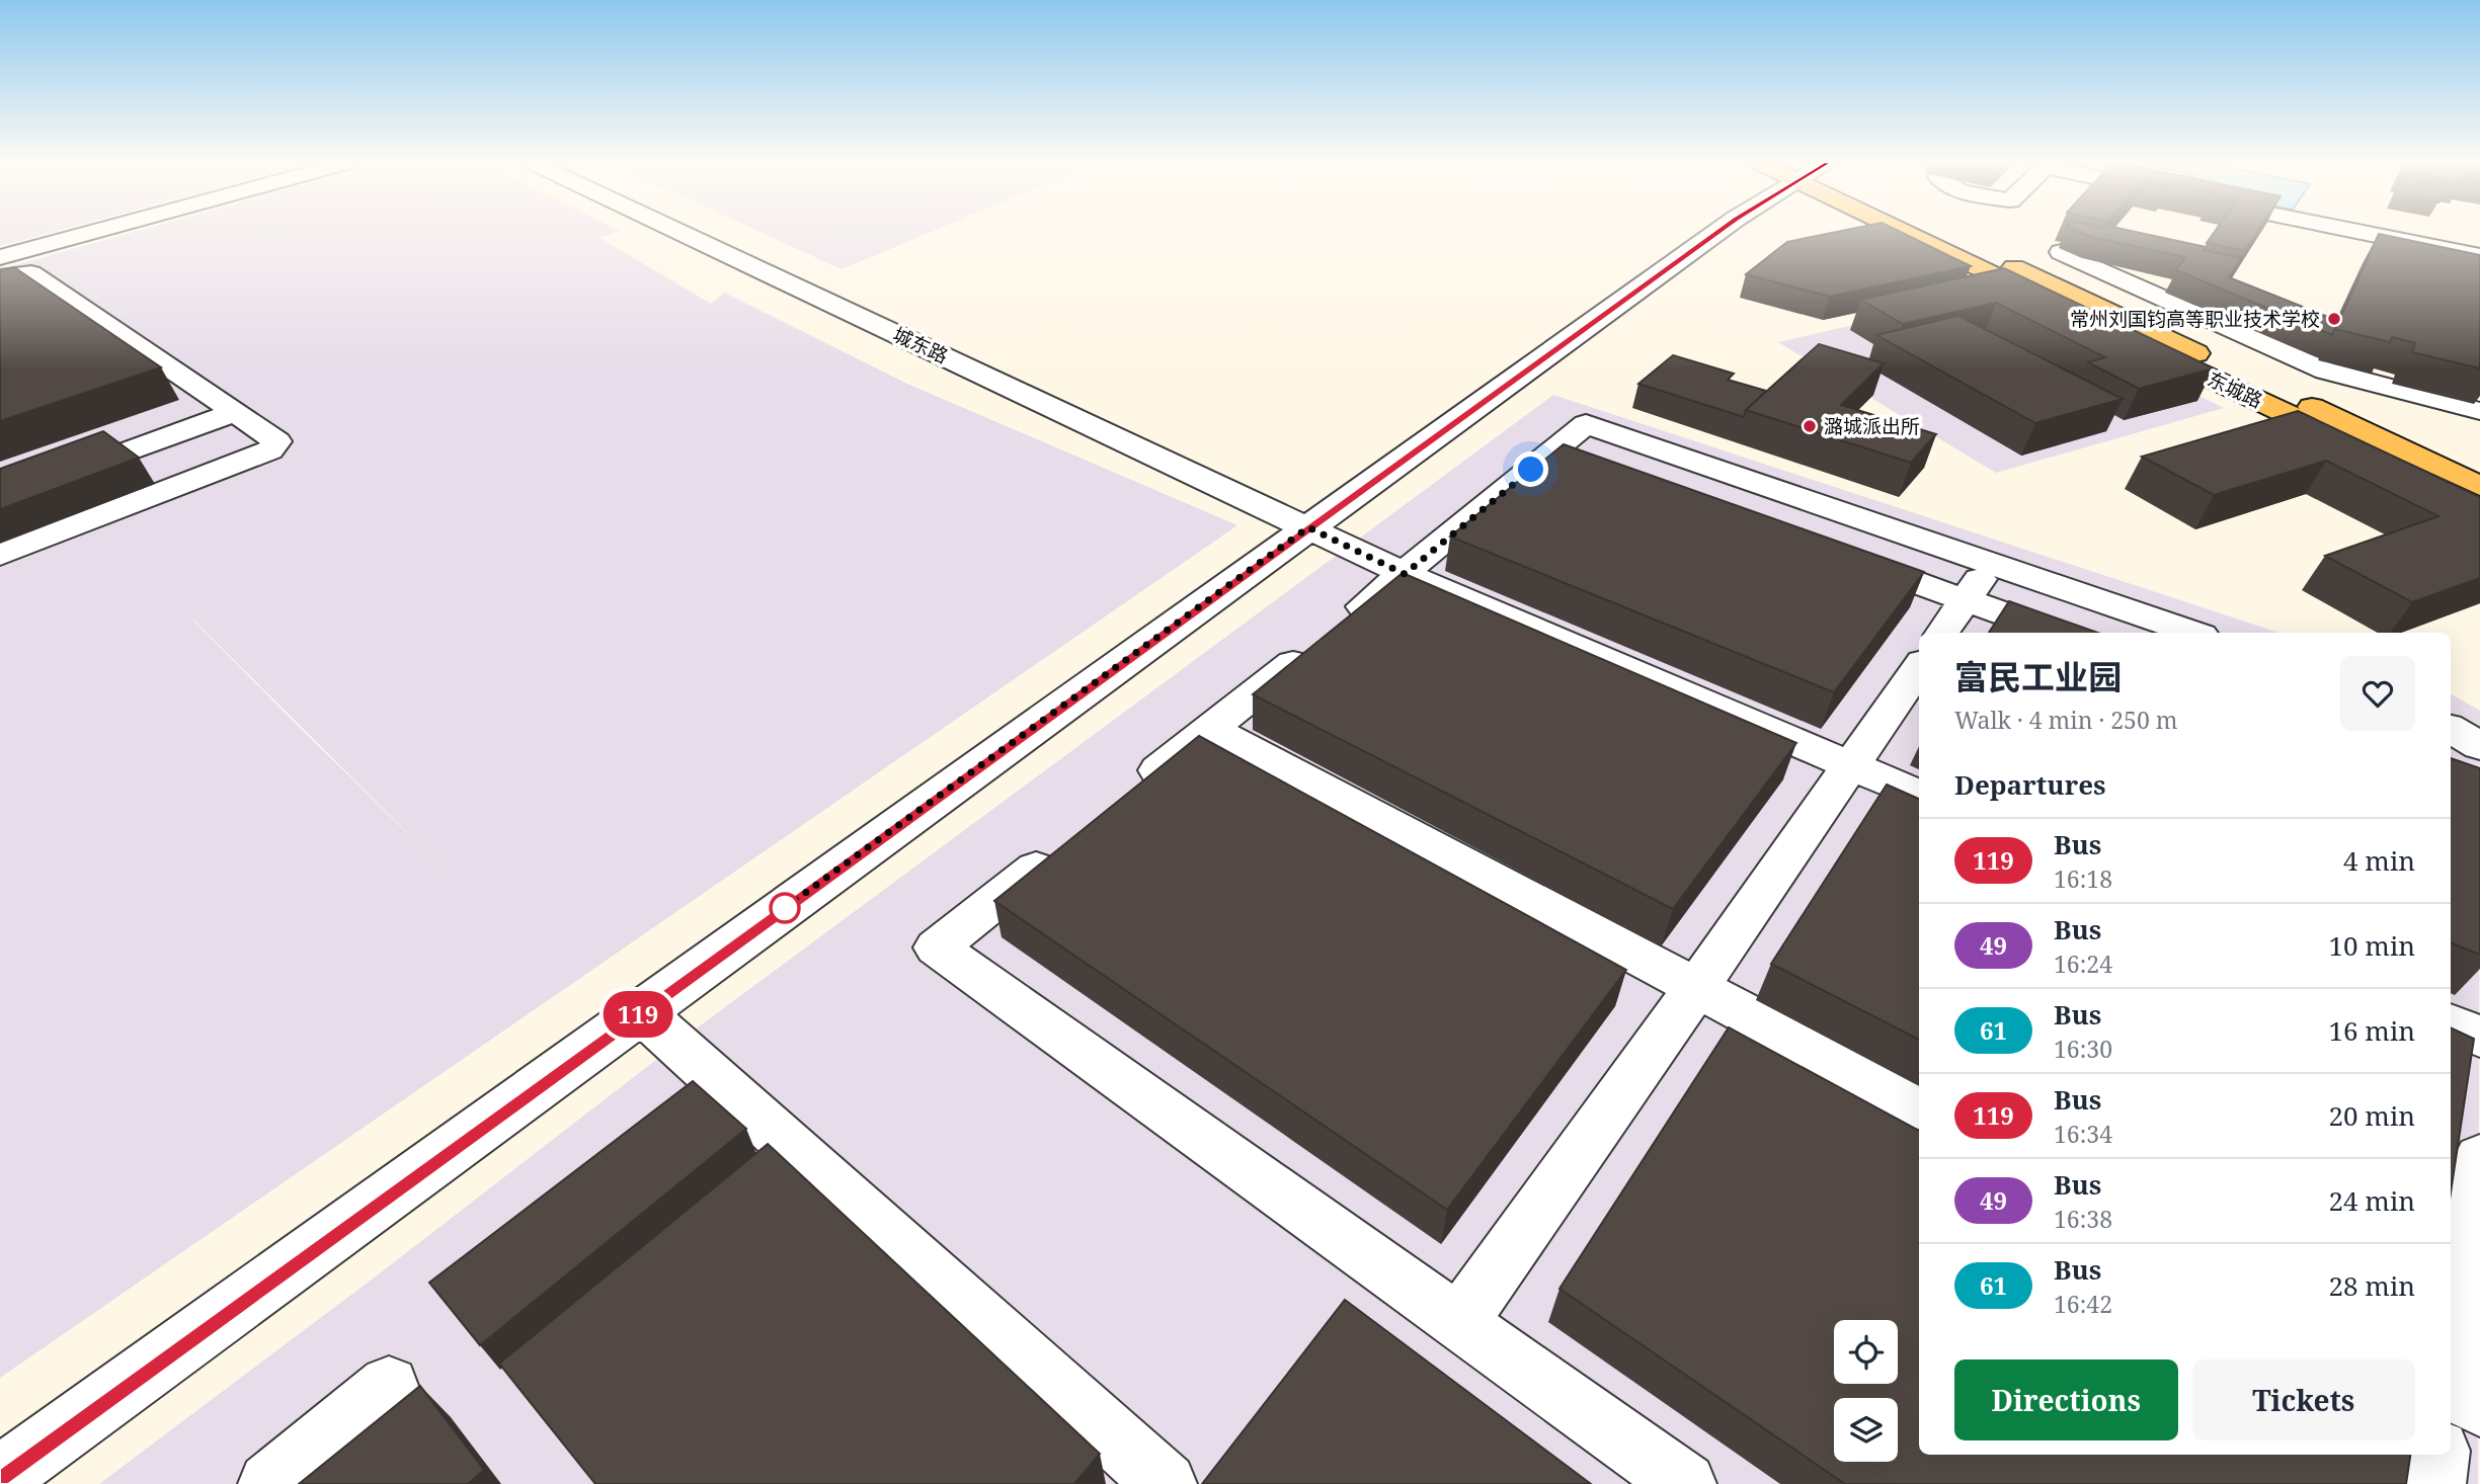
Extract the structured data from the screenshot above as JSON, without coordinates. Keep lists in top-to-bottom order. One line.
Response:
{"streets":{"main road":["东城路"],"street":["城东路"]},"places":["常州刘国钧高等职业技术学校","潞城派出所"],"lines":["bus line 119"],"page":{"on_map":"119","heading":[["富民工业园","Walk · 4 min · 250 m"],"Departures"],"list":[{"mark":"119","name":"Bus","note":"16:18","value":"4 min"},{"mark":"49","name":"Bus","note":"16:24","value":"10 min"},{"mark":"61","name":"Bus","note":"16:30","value":"16 min"},{"mark":"119","name":"Bus","note":"16:34","value":"20 min"},{"mark":"49","name":"Bus","note":"16:38","value":"24 min"},{"mark":"61","name":"Bus","note":"16:42","value":"28 min"}],"buttons":["Directions","Tickets"]}}
